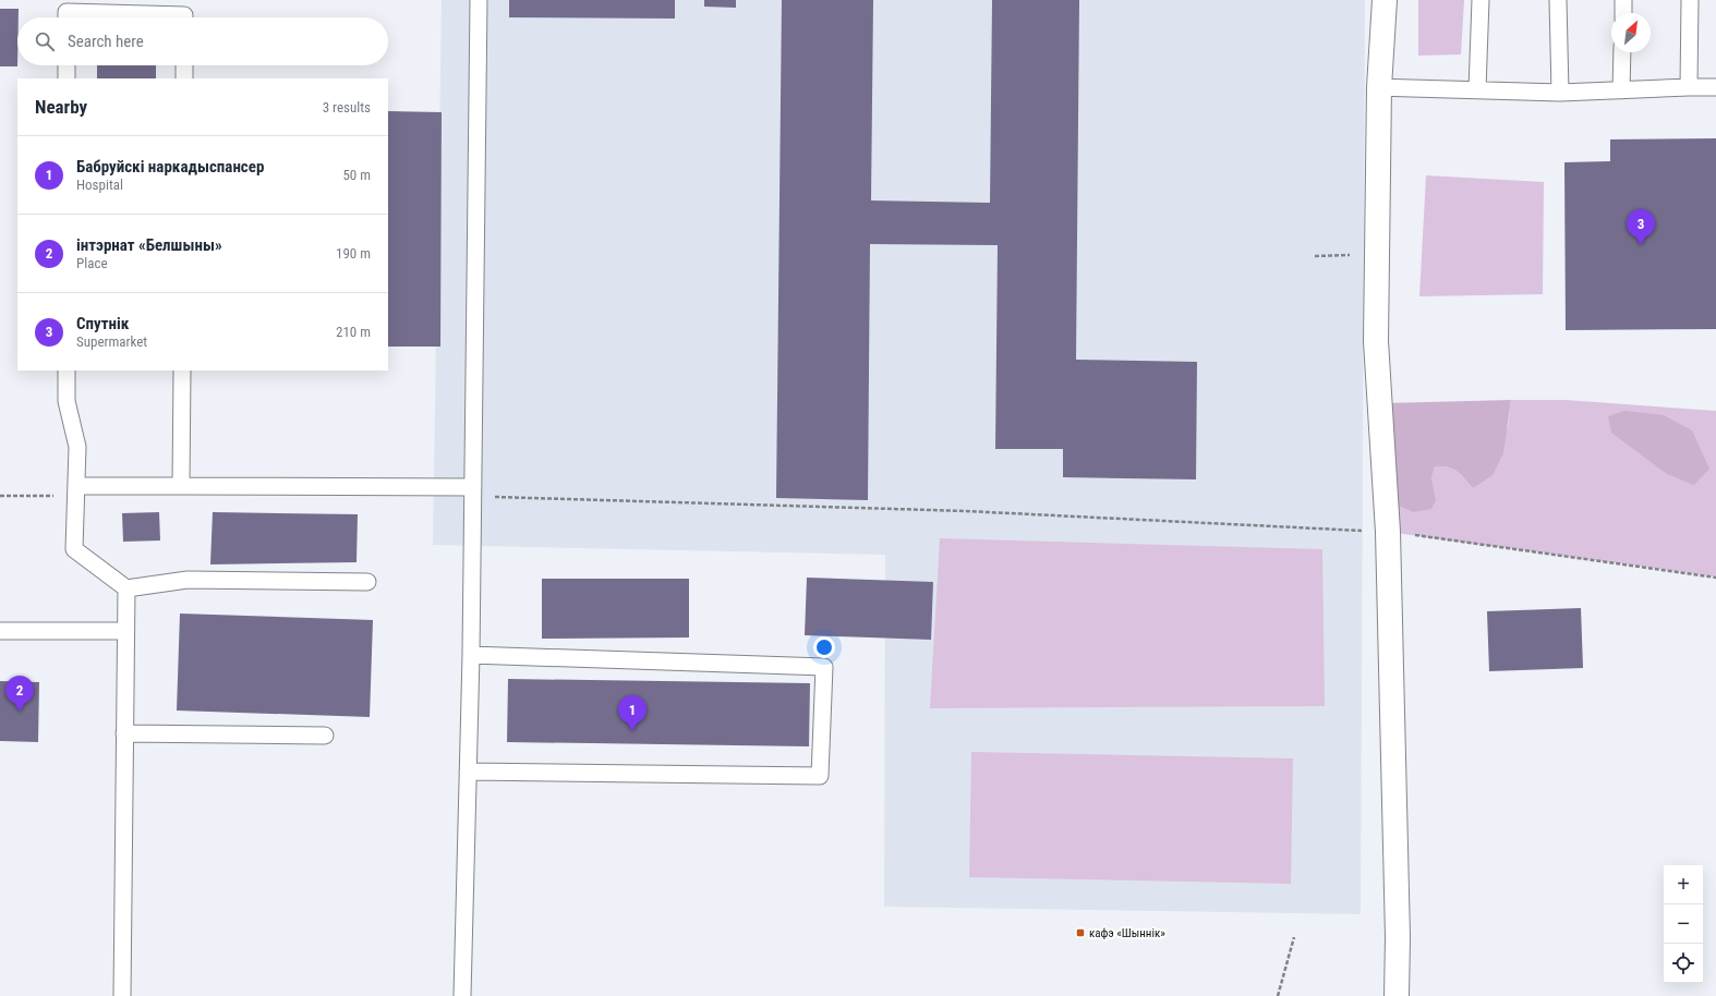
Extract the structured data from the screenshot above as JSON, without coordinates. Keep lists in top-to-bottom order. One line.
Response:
{"places":{"transit":["кафэ «Шыннік»"]},"north":"top right","page":{"search":"Search here","heading":["Nearby","3 results"],"list":[{"mark":"1","name":"Бабруйскі наркадыспансер","note":"Hospital","value":"50 m"},{"mark":"2","name":"інтэрнат «Белшыны»","note":"Place","value":"190 m"},{"mark":"3","name":"Спутнік","note":"Supermarket","value":"210 m"}],"pins":["3","2","1"],"map_buttons":["+","−"]}}
